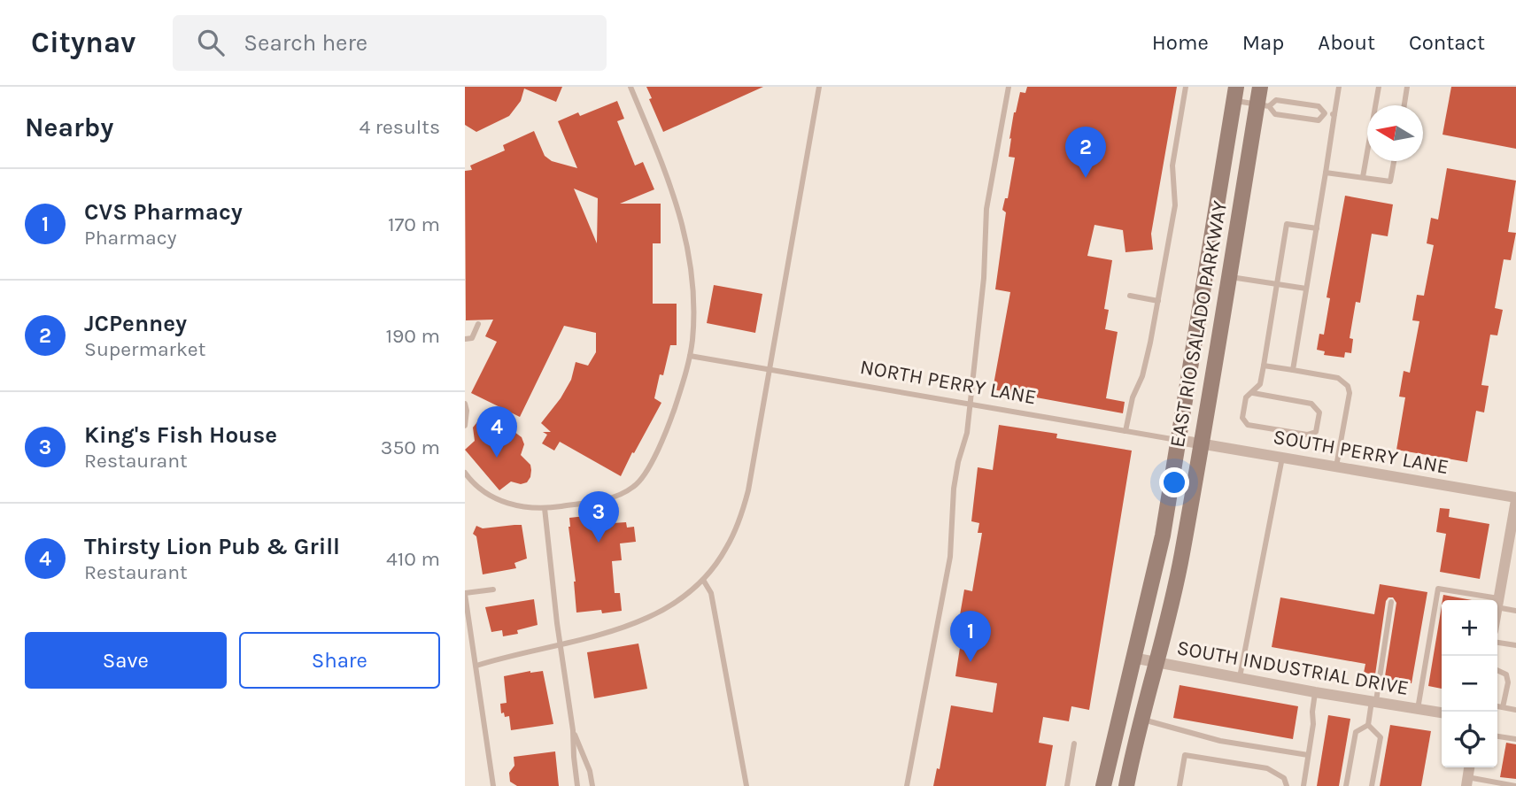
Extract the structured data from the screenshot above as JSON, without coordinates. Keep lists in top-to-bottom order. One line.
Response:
{"streets":{"main road":["EAST RIO SALADO PARKWAY"],"street":["NORTH PERRY LANE","SOUTH PERRY LANE","SOUTH INDUSTRIAL DRIVE"]},"crossings":[["EAST RIO SALADO PARKWAY","NORTH PERRY LANE"],["EAST RIO SALADO PARKWAY","SOUTH PERRY LANE"],["EAST RIO SALADO PARKWAY","SOUTH INDUSTRIAL DRIVE"],["NORTH PERRY LANE","SOUTH PERRY LANE"]],"north":"left","page":{"header":"Citynav","search":"Search here","nav":["Home","Map","About","Contact"],"heading":["Nearby","4 results"],"pins":["2","4","3","1"],"list":[{"mark":"1","name":"CVS Pharmacy","note":"Pharmacy","value":"170 m"},{"mark":"2","name":"JCPenney","note":"Supermarket","value":"190 m"},{"mark":"3","name":"King's Fish House","note":"Restaurant","value":"350 m"},{"mark":"4","name":"Thirsty Lion Pub & Grill","note":"Restaurant","value":"410 m"}],"map_buttons":["+","−"],"buttons":["Save","Share"]}}
